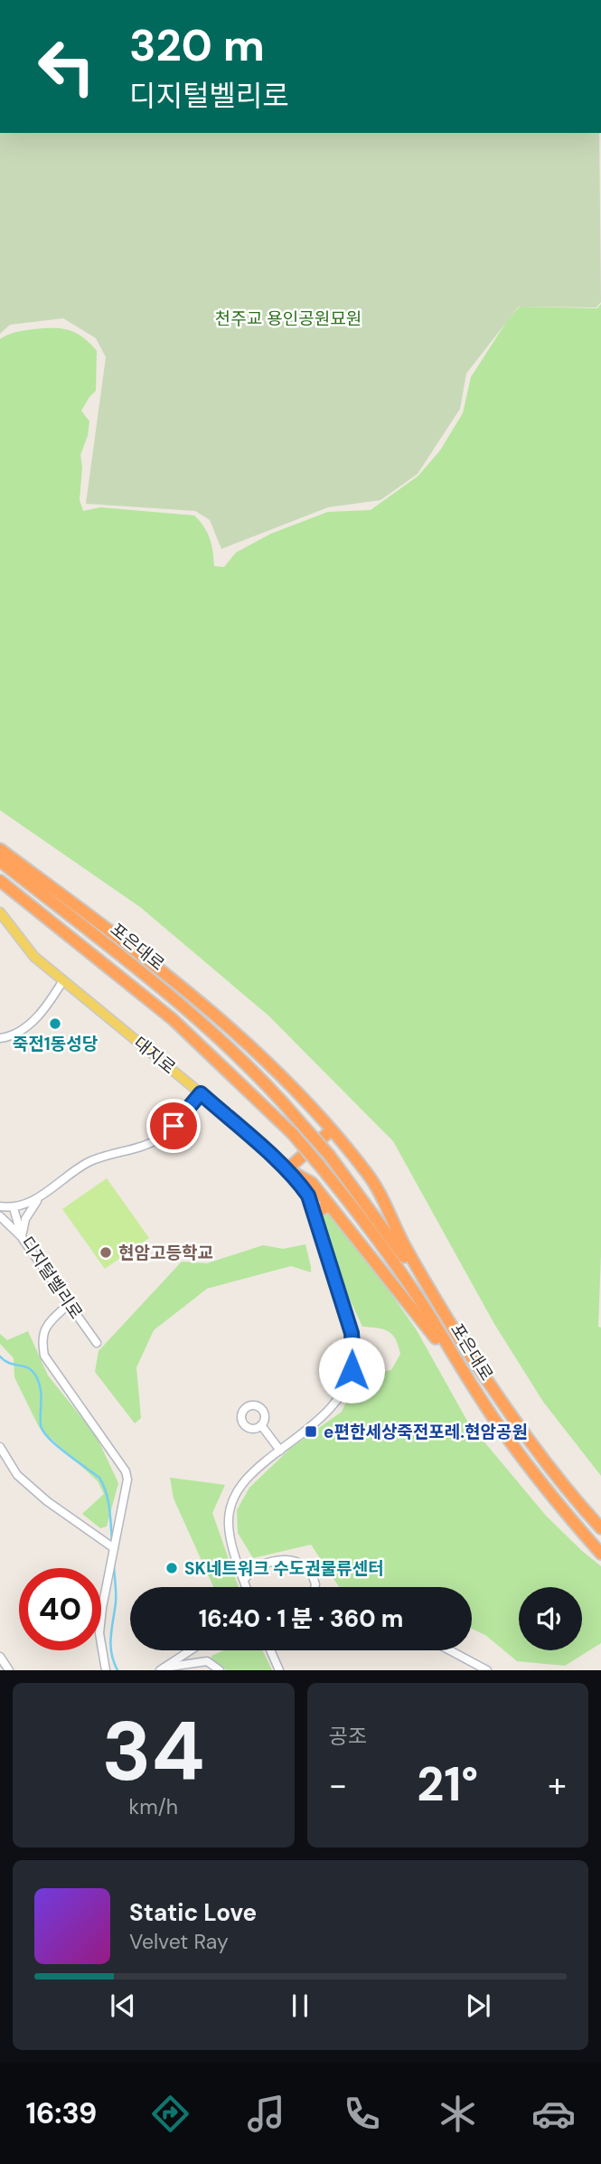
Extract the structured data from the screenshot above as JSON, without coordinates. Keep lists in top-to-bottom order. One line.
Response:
{"streets":{"highway":["포은대로"],"main road":["대지로"],"street":["디지털벨리로"]},"parks":["천주교 용인공원묘원"],"places":{"other":["죽전1동성당","현암고등학교","SK네트워크 수도권물류센터"],"transit":["e편한세상죽전포레.현암공원"]},"page":{"turn":["320 m","디지털벨리로"],"limit":"40","trip":"16:40 · 1 분 · 360 m","tile":[["34","km/h"],"공조"],"heat":["−","21°","+"],"song":["Static Love","Velvet Ray"],"tabs":"16:39"}}
